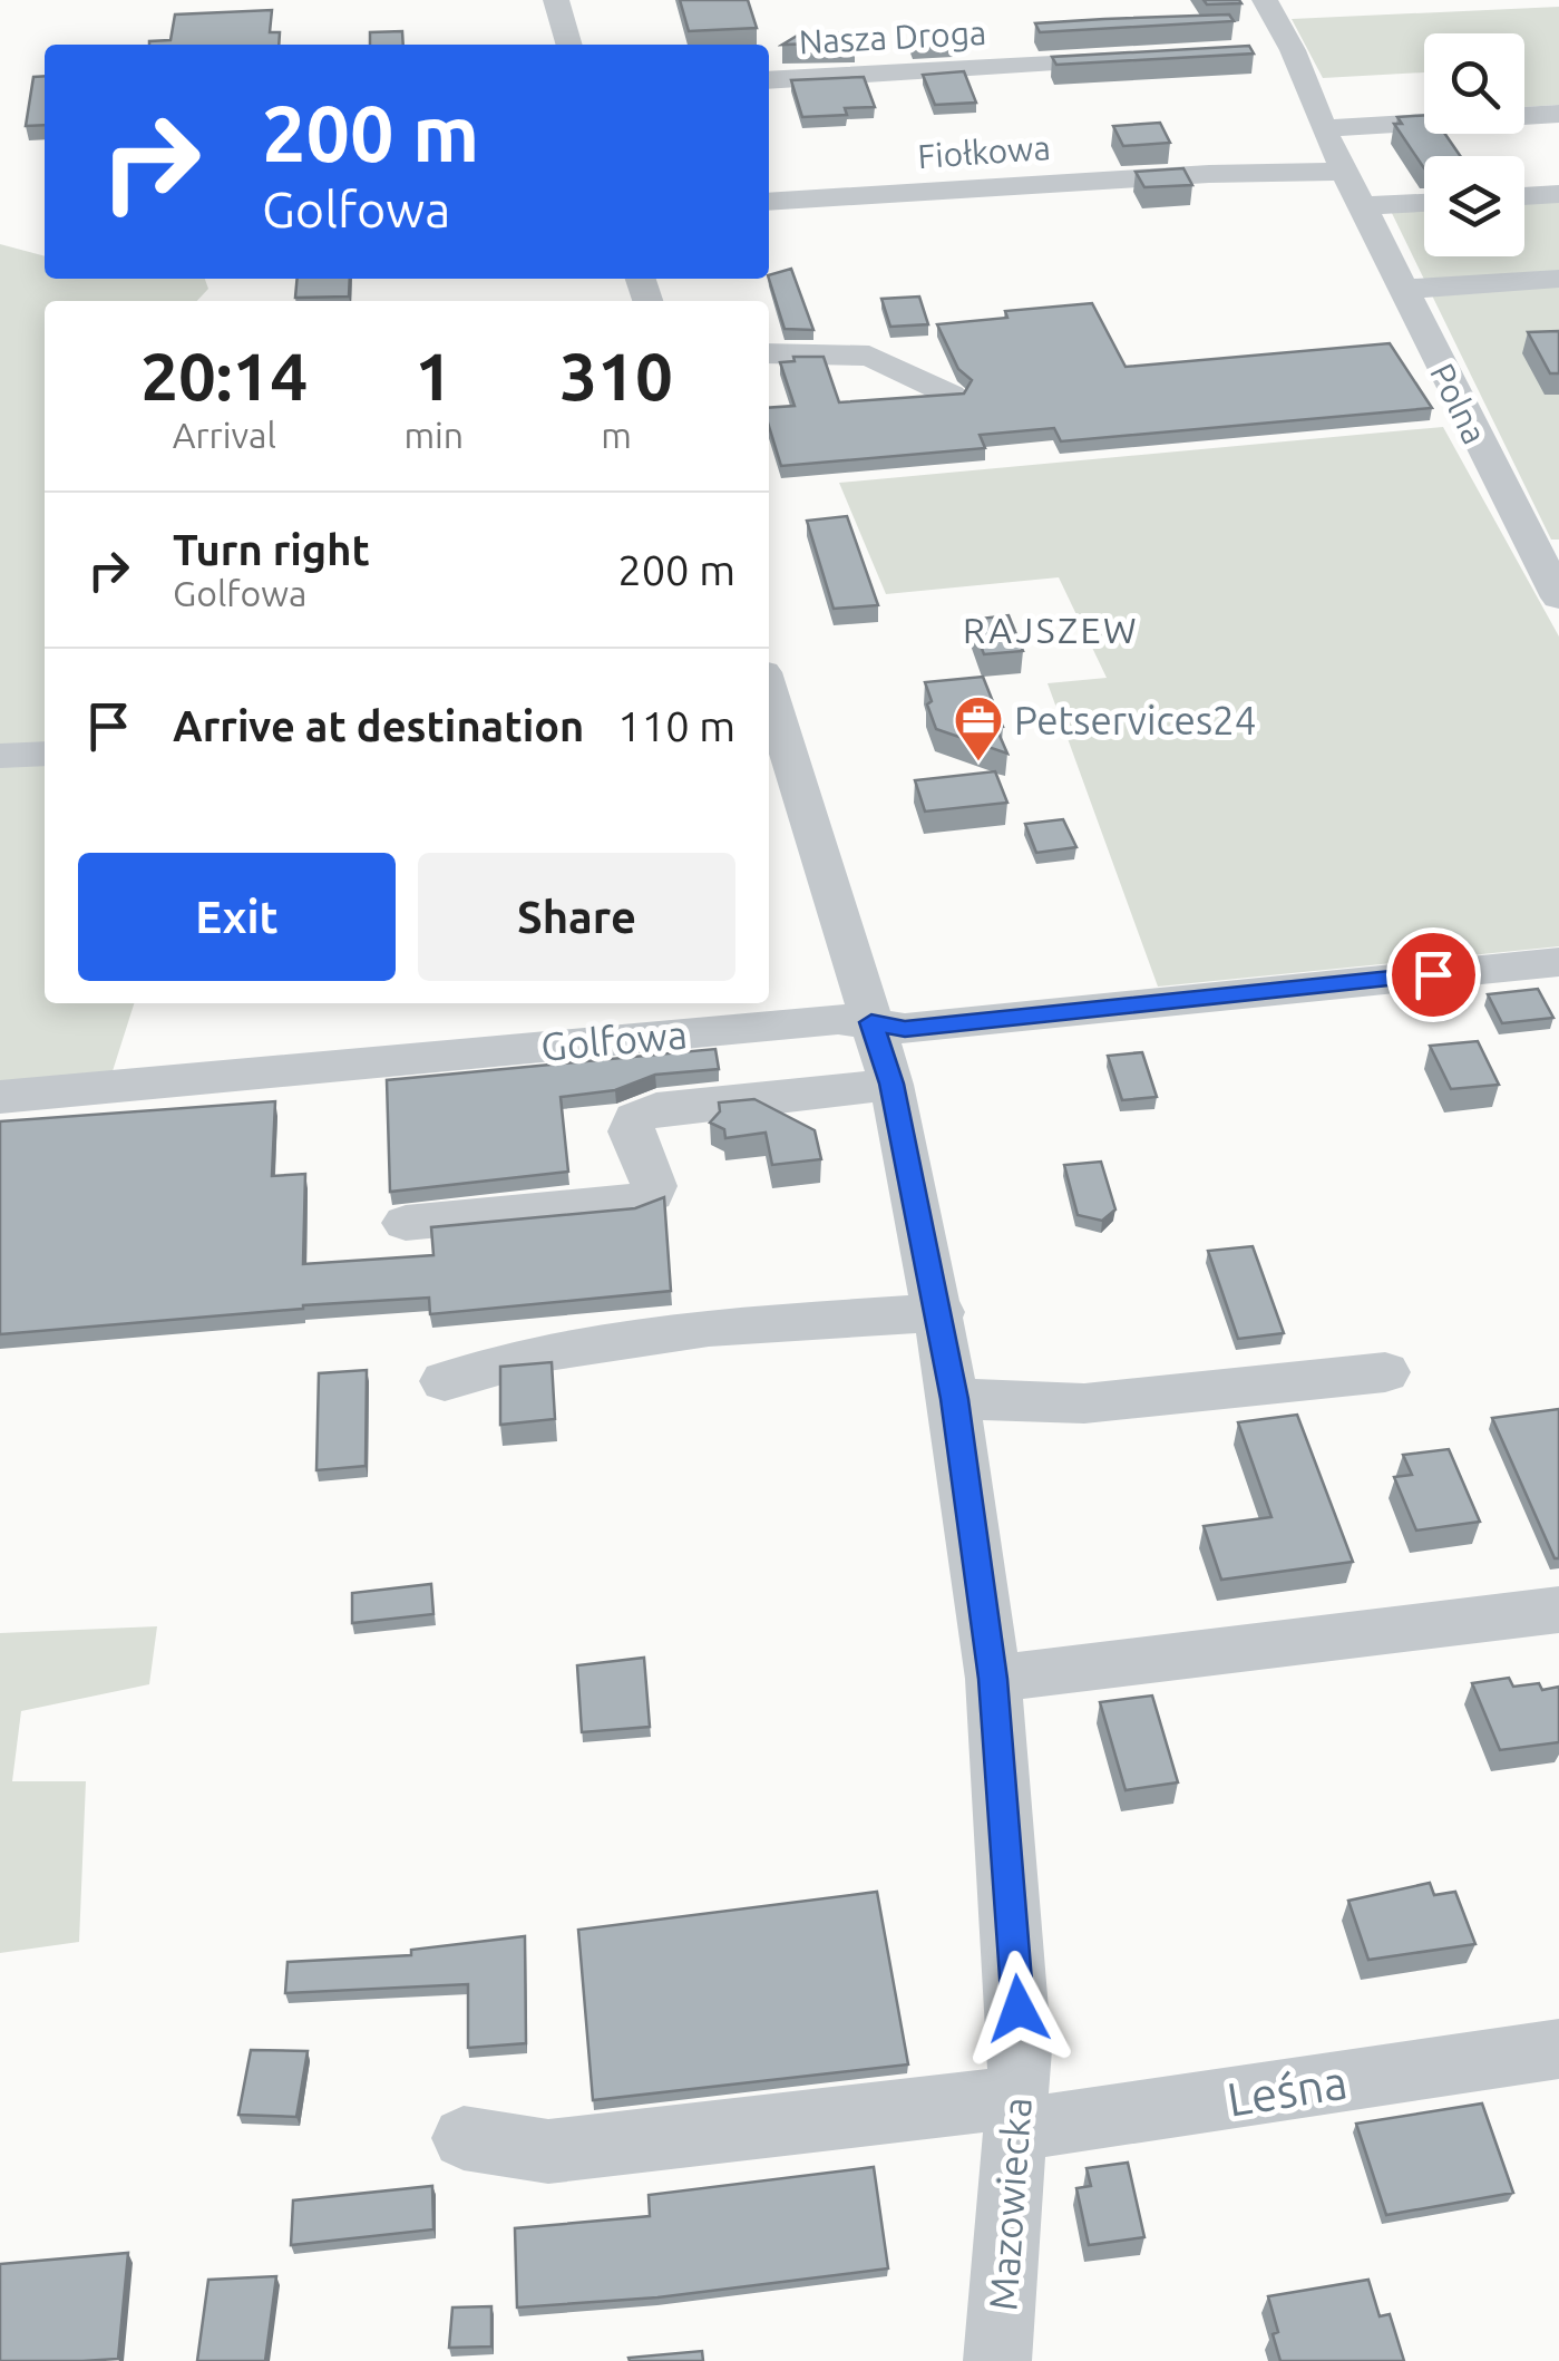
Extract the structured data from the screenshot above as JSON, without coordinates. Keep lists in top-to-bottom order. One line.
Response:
{"streets":{"street":["Nasza Droga","Fiołkowa","Polna","Golfowa","Leśna","Mazowiecka"]},"crossings":[["Fiołkowa","Polna"],["Golfowa","Mazowiecka"],["Leśna","Mazowiecka"]],"districts":["RAJSZEW"],"places":{"office":["Petservices24"]},"page":{"turn":["200 m","Golfowa"],"eta":["20:14","Arrival","1","min","310","m"],"list":[{"name":"Turn right","note":"Golfowa","value":"200 m"},{"name":"Arrive at destination","value":"110 m"}],"buttons":["Exit","Share"]}}
